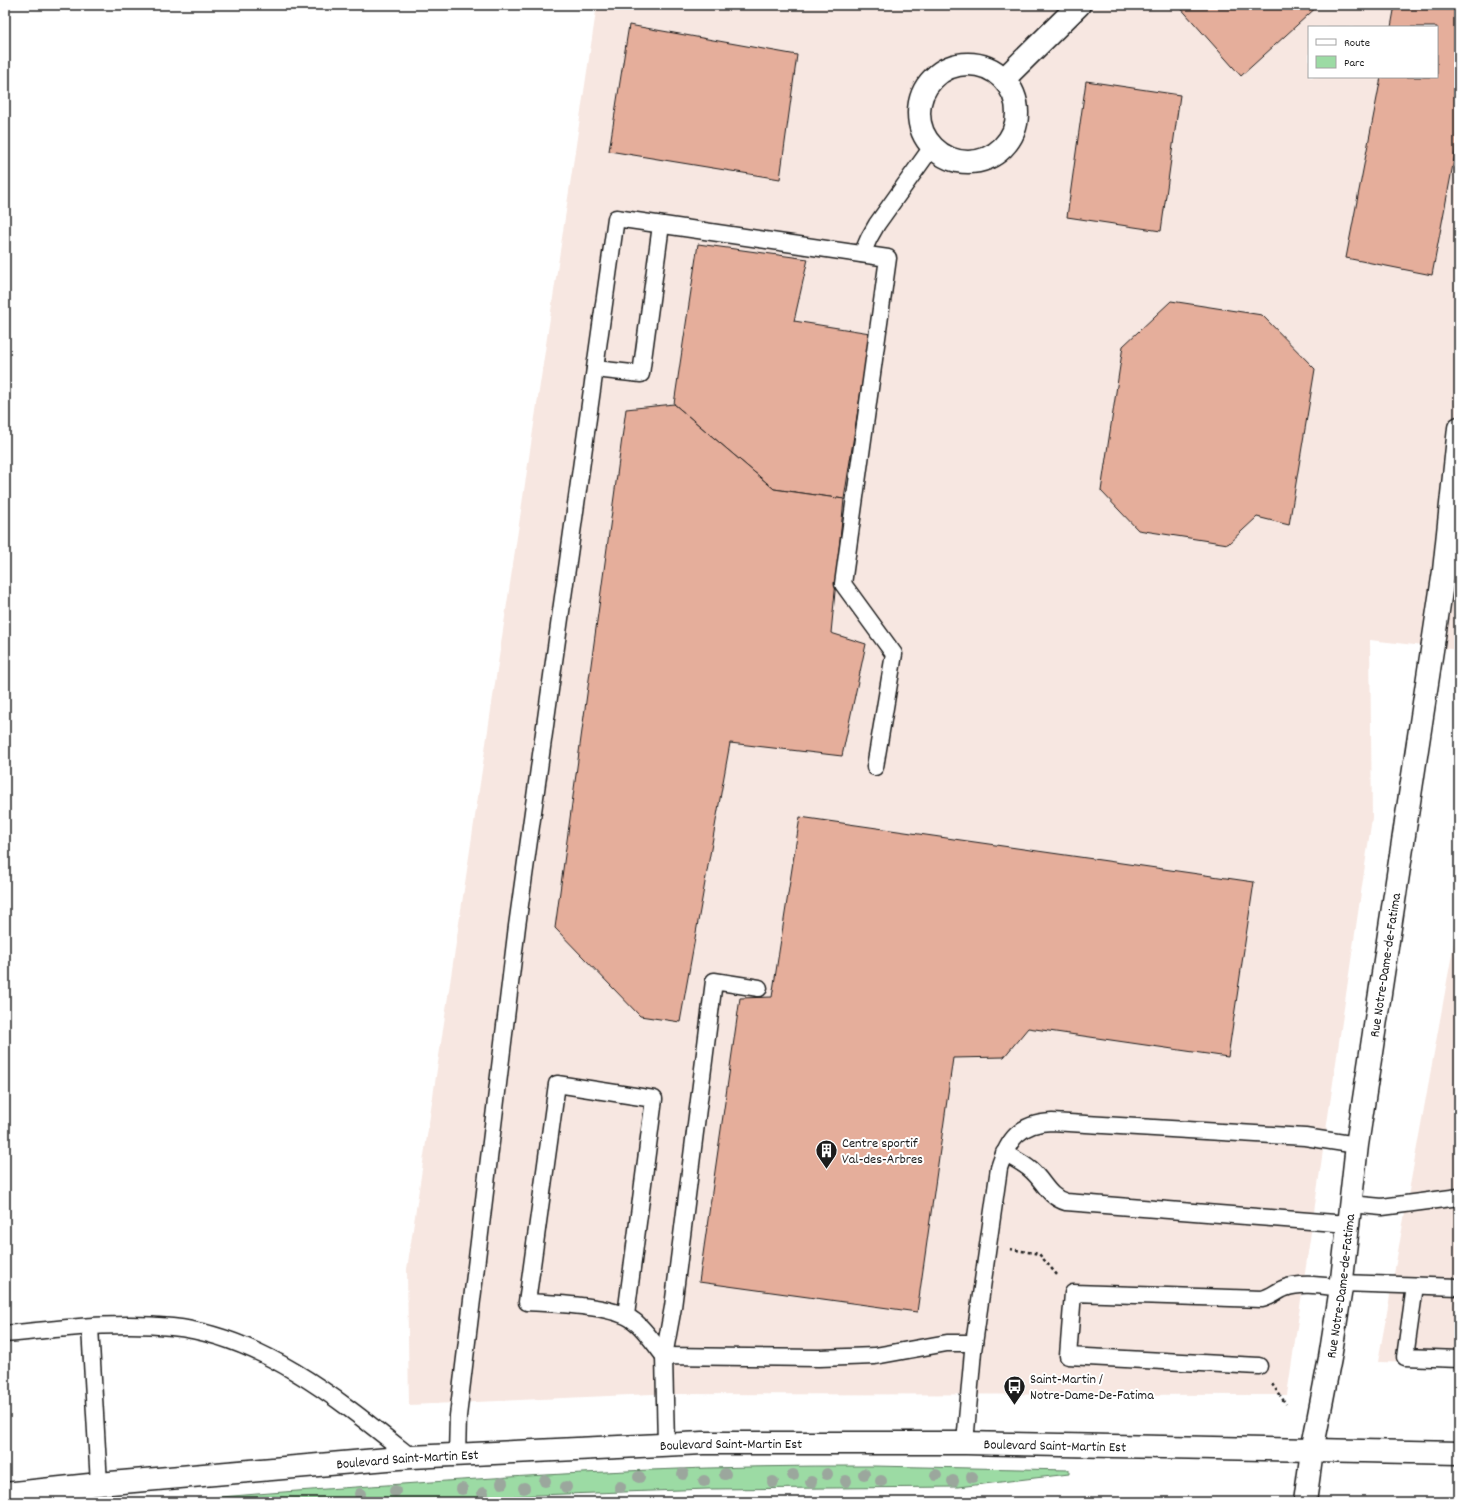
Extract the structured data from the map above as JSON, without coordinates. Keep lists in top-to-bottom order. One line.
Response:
{"streets":{"street":["Rue Notre-Dame-de-Fatima","Boulevard Saint-Martin Est"]},"crossings":[["Rue Notre-Dame-de-Fatima","Boulevard Saint-Martin Est"]],"places":{"building":["Centre sportif Val-des-Arbres"],"bus stop":["Saint-Martin / Notre-Dame-De-Fatima"]},"legend":["Route","Parc"]}
